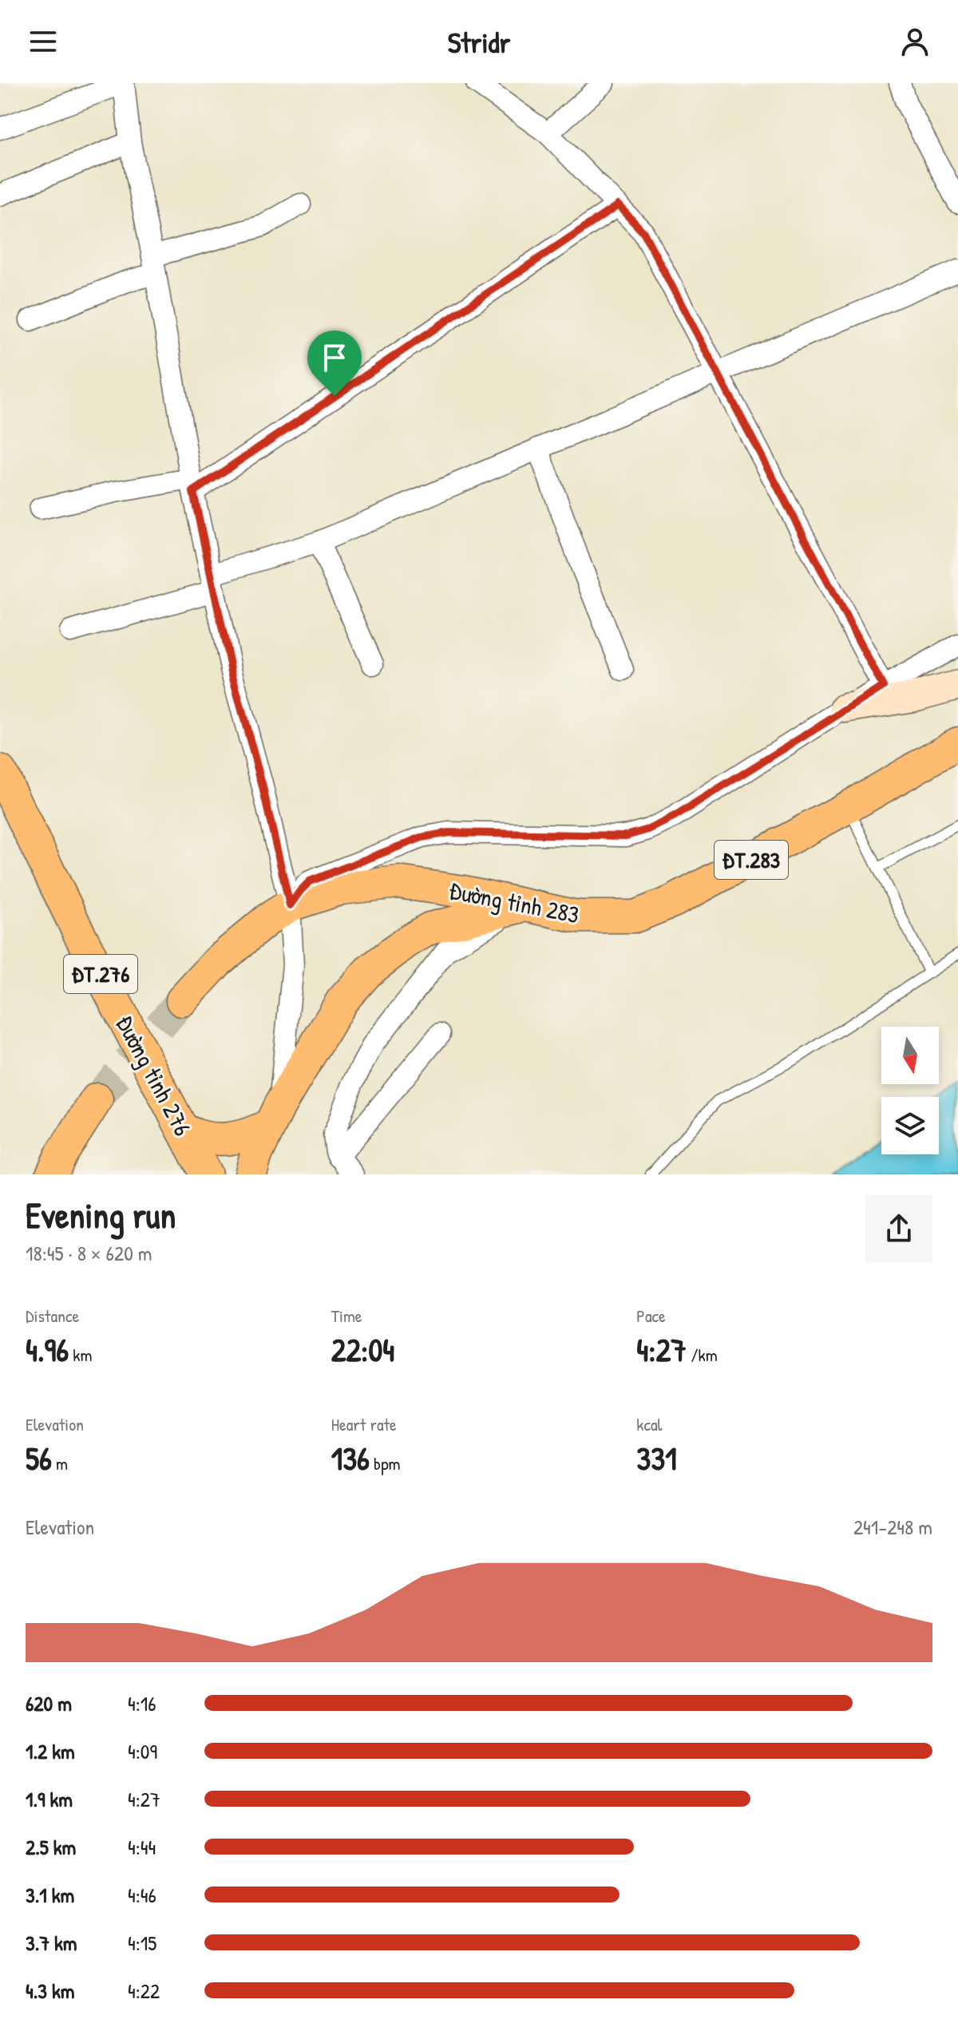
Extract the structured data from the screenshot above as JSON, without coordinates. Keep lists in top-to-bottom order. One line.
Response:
{"streets":{"main road":["ĐT.283","Đường tỉnh 283","ĐT.276","Đường tỉnh 276"]},"north":"bottom","page":{"header":"Stridr","heading":["Evening run","18:45 · 8 × 620 m"],"stats":[["Distance","4.96 km"],["Time","22:04"],["Pace","4:27 /km"],["Elevation","56 m"],["Heart rate","136 bpm"],["kcal","331"]],"chart":["Elevation","241–248 m"],"list":[{"name":"620 m","note":"4:16"},{"name":"1.2 km","note":"4:09"},{"name":"1.9 km","note":"4:27"},{"name":"2.5 km","note":"4:44"},{"name":"3.1 km","note":"4:46"},{"name":"3.7 km","note":"4:15"},{"name":"4.3 km","note":"4:22"}]}}
